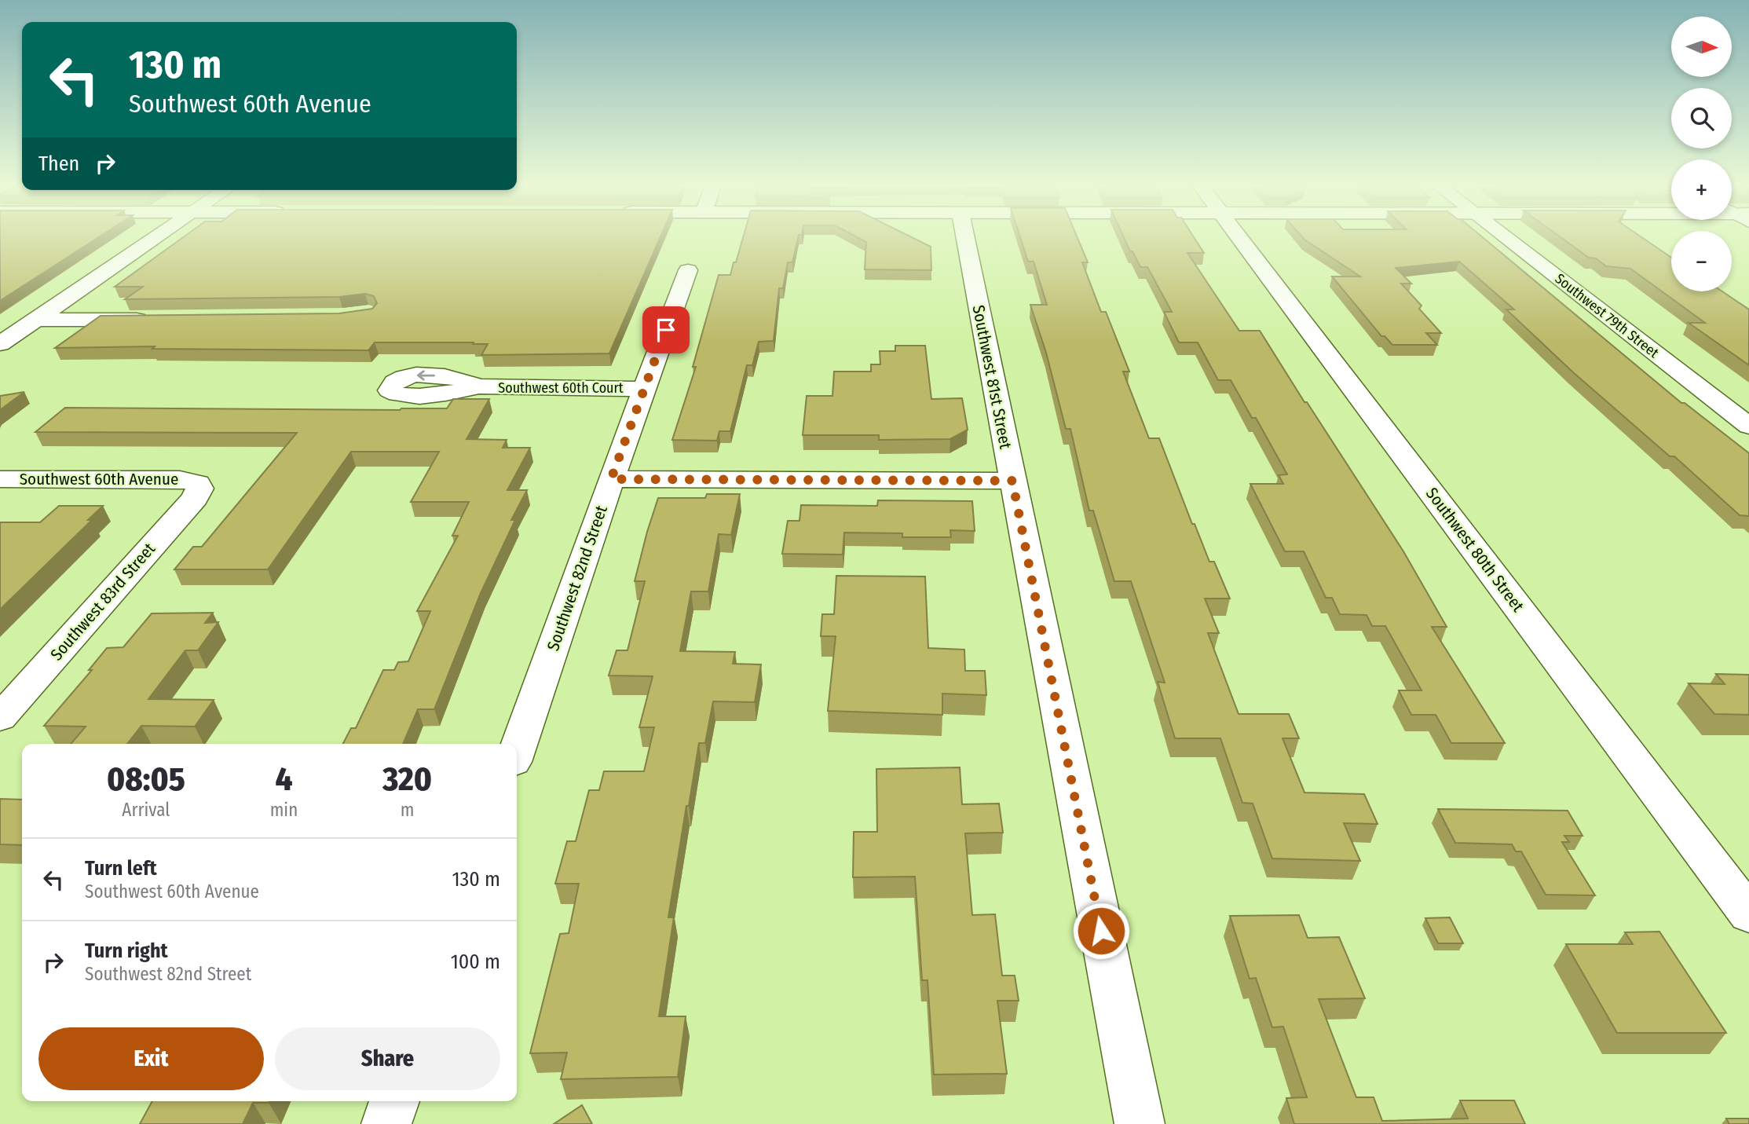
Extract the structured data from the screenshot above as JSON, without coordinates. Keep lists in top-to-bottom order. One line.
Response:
{"streets":{"street":["Southwest 79th Street","Southwest 81st Street","Southwest 60th Court","Southwest 60th Avenue","Southwest 80th Street","Southwest 82nd Street","Southwest 83rd Street"]},"crossings":[["Southwest 60th Court","Southwest 82nd Street"],["Southwest 60th Avenue","Southwest 83rd Street"]],"north":"right","page":{"map_buttons":["+","−"],"turn":["130 m","Southwest 60th Avenue"],"then":"Then","eta":["08:05","Arrival","4","min","320","m"],"list":[{"name":"Turn left","note":"Southwest 60th Avenue","value":"130 m"},{"name":"Turn right","note":"Southwest 82nd Street","value":"100 m"}],"buttons":["Exit","Share"]}}
